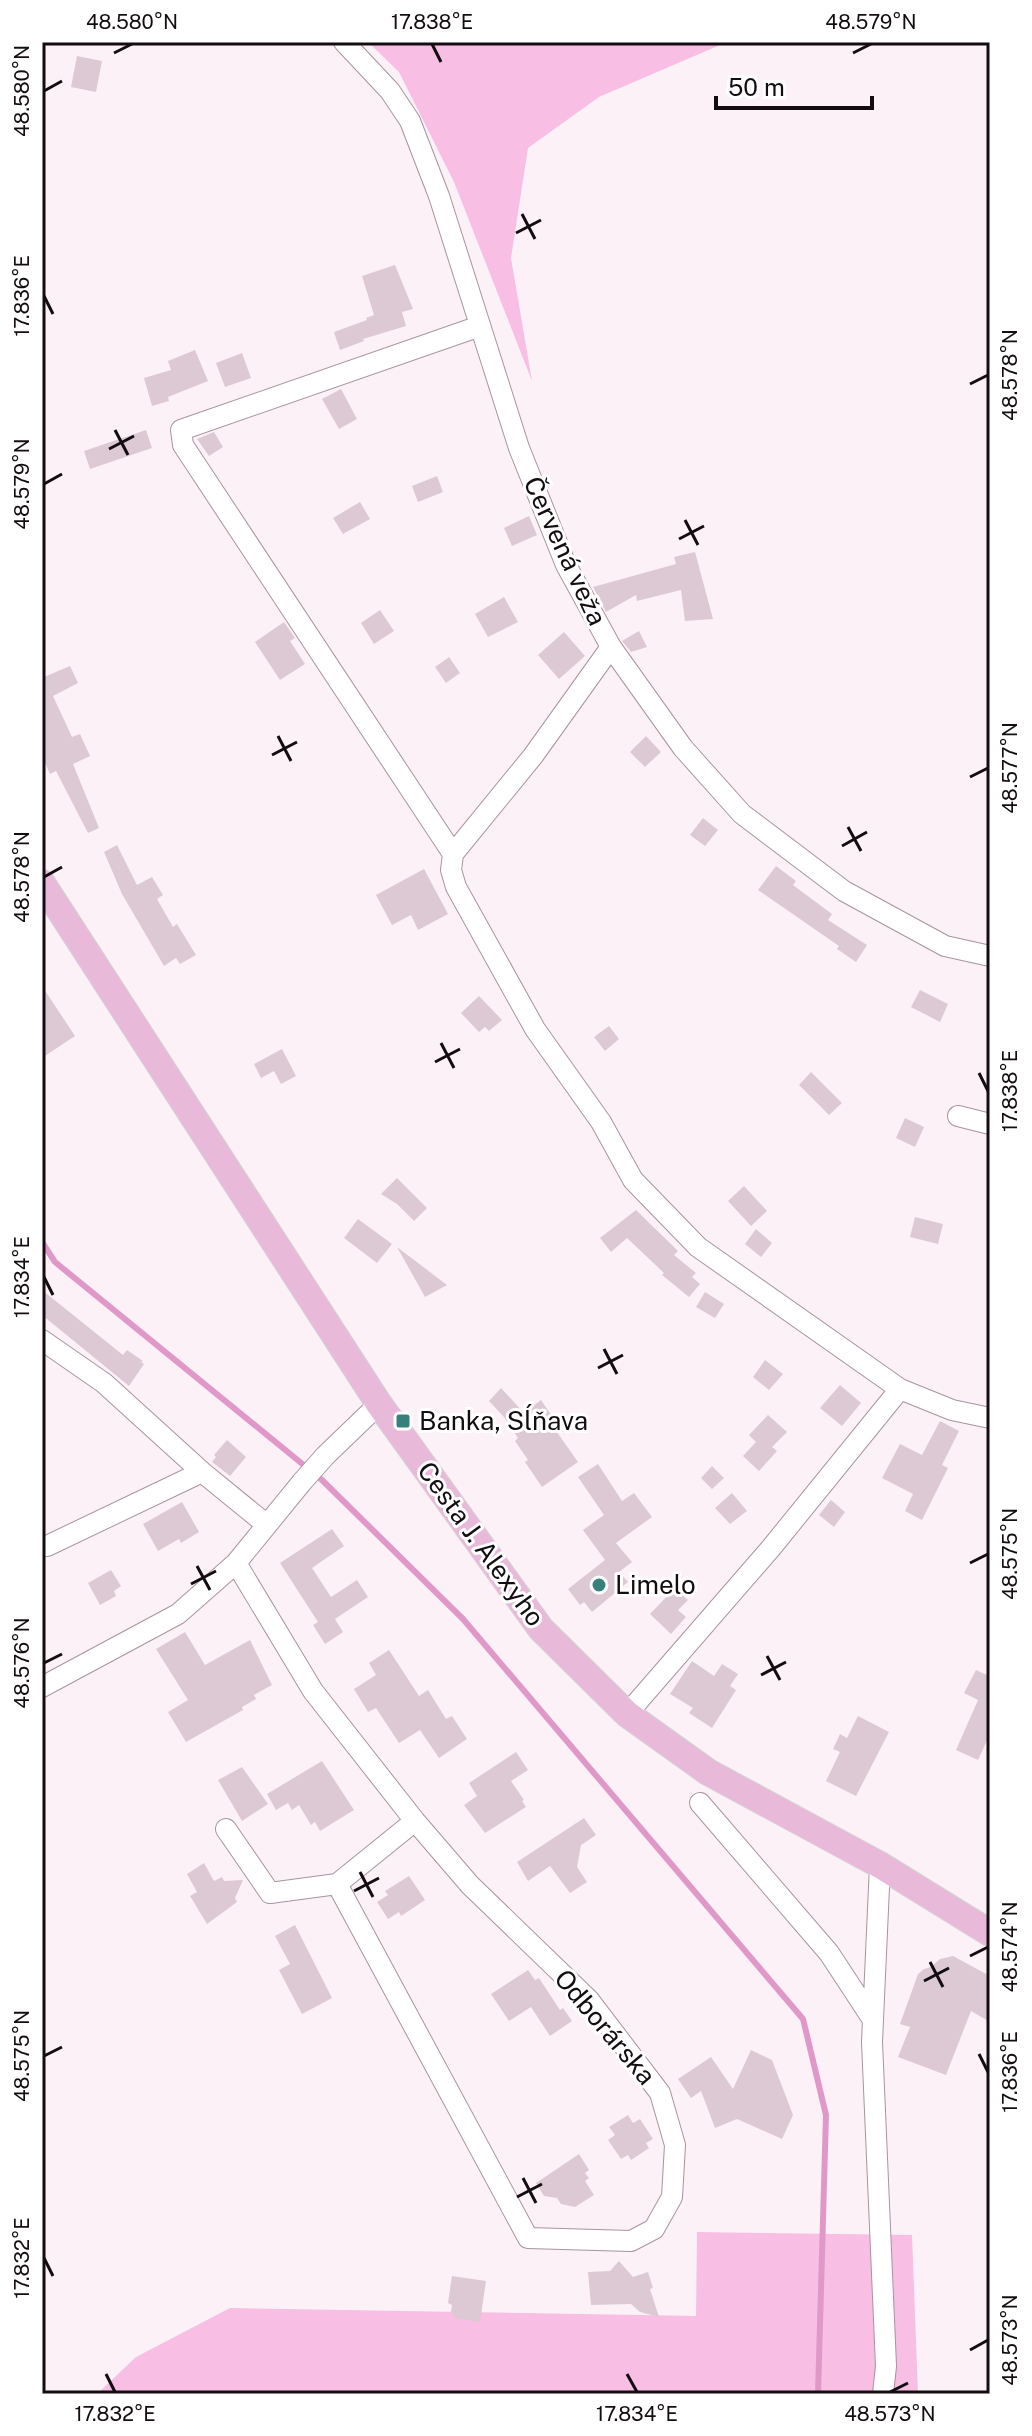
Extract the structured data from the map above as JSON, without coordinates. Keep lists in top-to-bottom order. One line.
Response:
{"streets":{"main road":["Cesta J. Alexyho"],"lane":["Červená veža","Odborárska"]},"places":{"transit":["Banka, Sĺňava"],"other":["Limelo"]},"scale_bar":"50 m","coordinates":["48.580°N","17.838°E","48.579°N","17.836°E","48.578°N","48.577°N","17.834°E","48.575°N","48.576°N","48.574°N","17.832°E","48.573°N"]}
